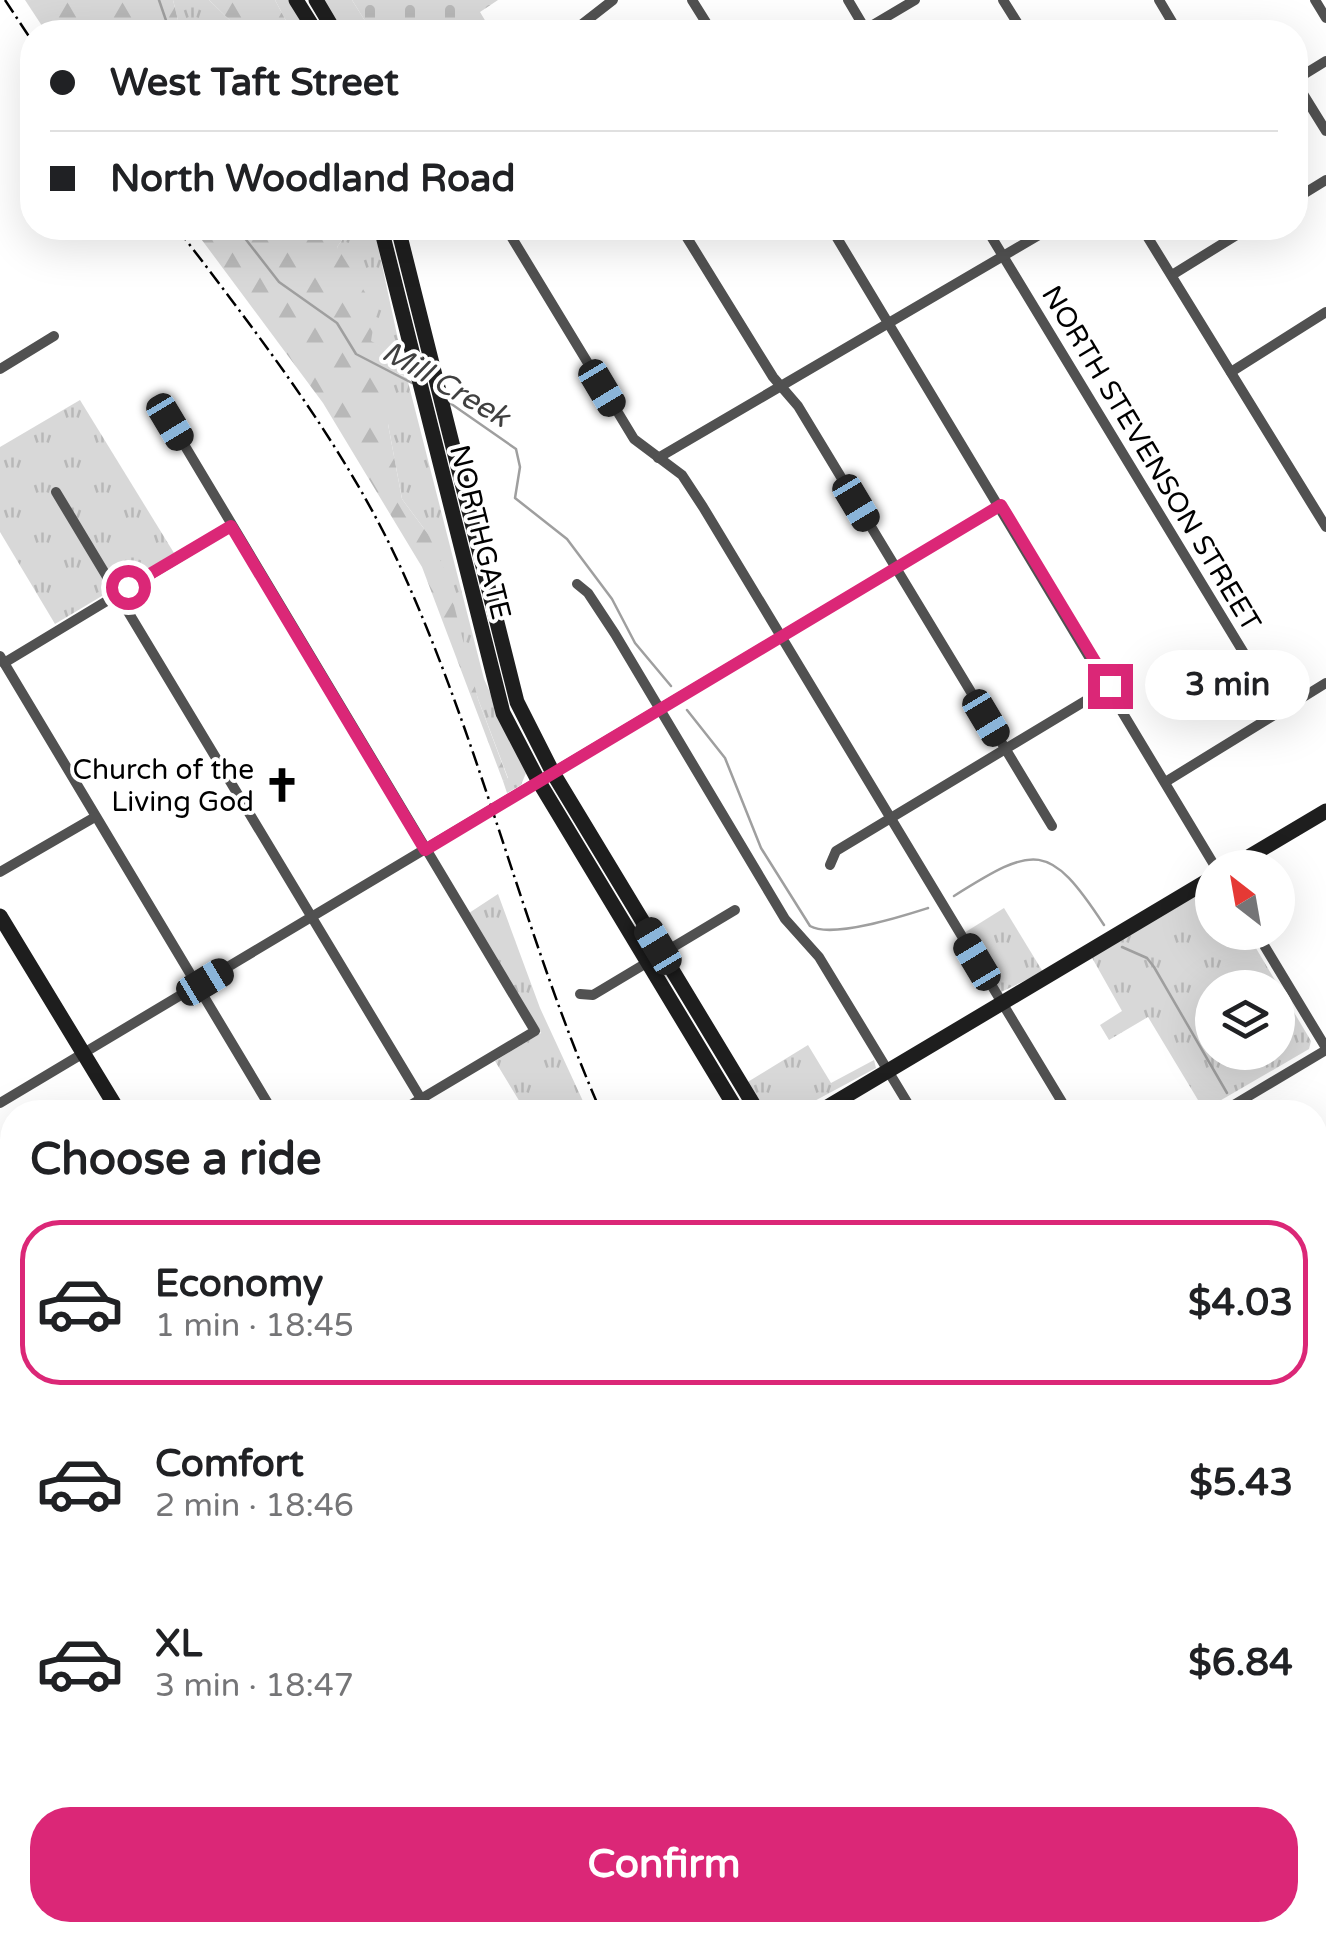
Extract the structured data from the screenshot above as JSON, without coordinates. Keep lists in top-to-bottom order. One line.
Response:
{"streets":{"main road":["NORTHGATE"],"street":["NORTH STEVENSON STREET"]},"water":["Mill Creek"],"places":{"church":["Church of the Living God"]},"north":"top left","page":{"banner":["West Taft Street","North Woodland Road"],"bubble":"3 min","heading":"Choose a ride","list":[{"name":"Economy","note":"1 min · 18:45","value":"$4.03"},{"name":"Comfort","note":"2 min · 18:46","value":"$5.43"},{"name":"XL","note":"3 min · 18:47","value":"$6.84"}],"buttons":"Confirm"}}
